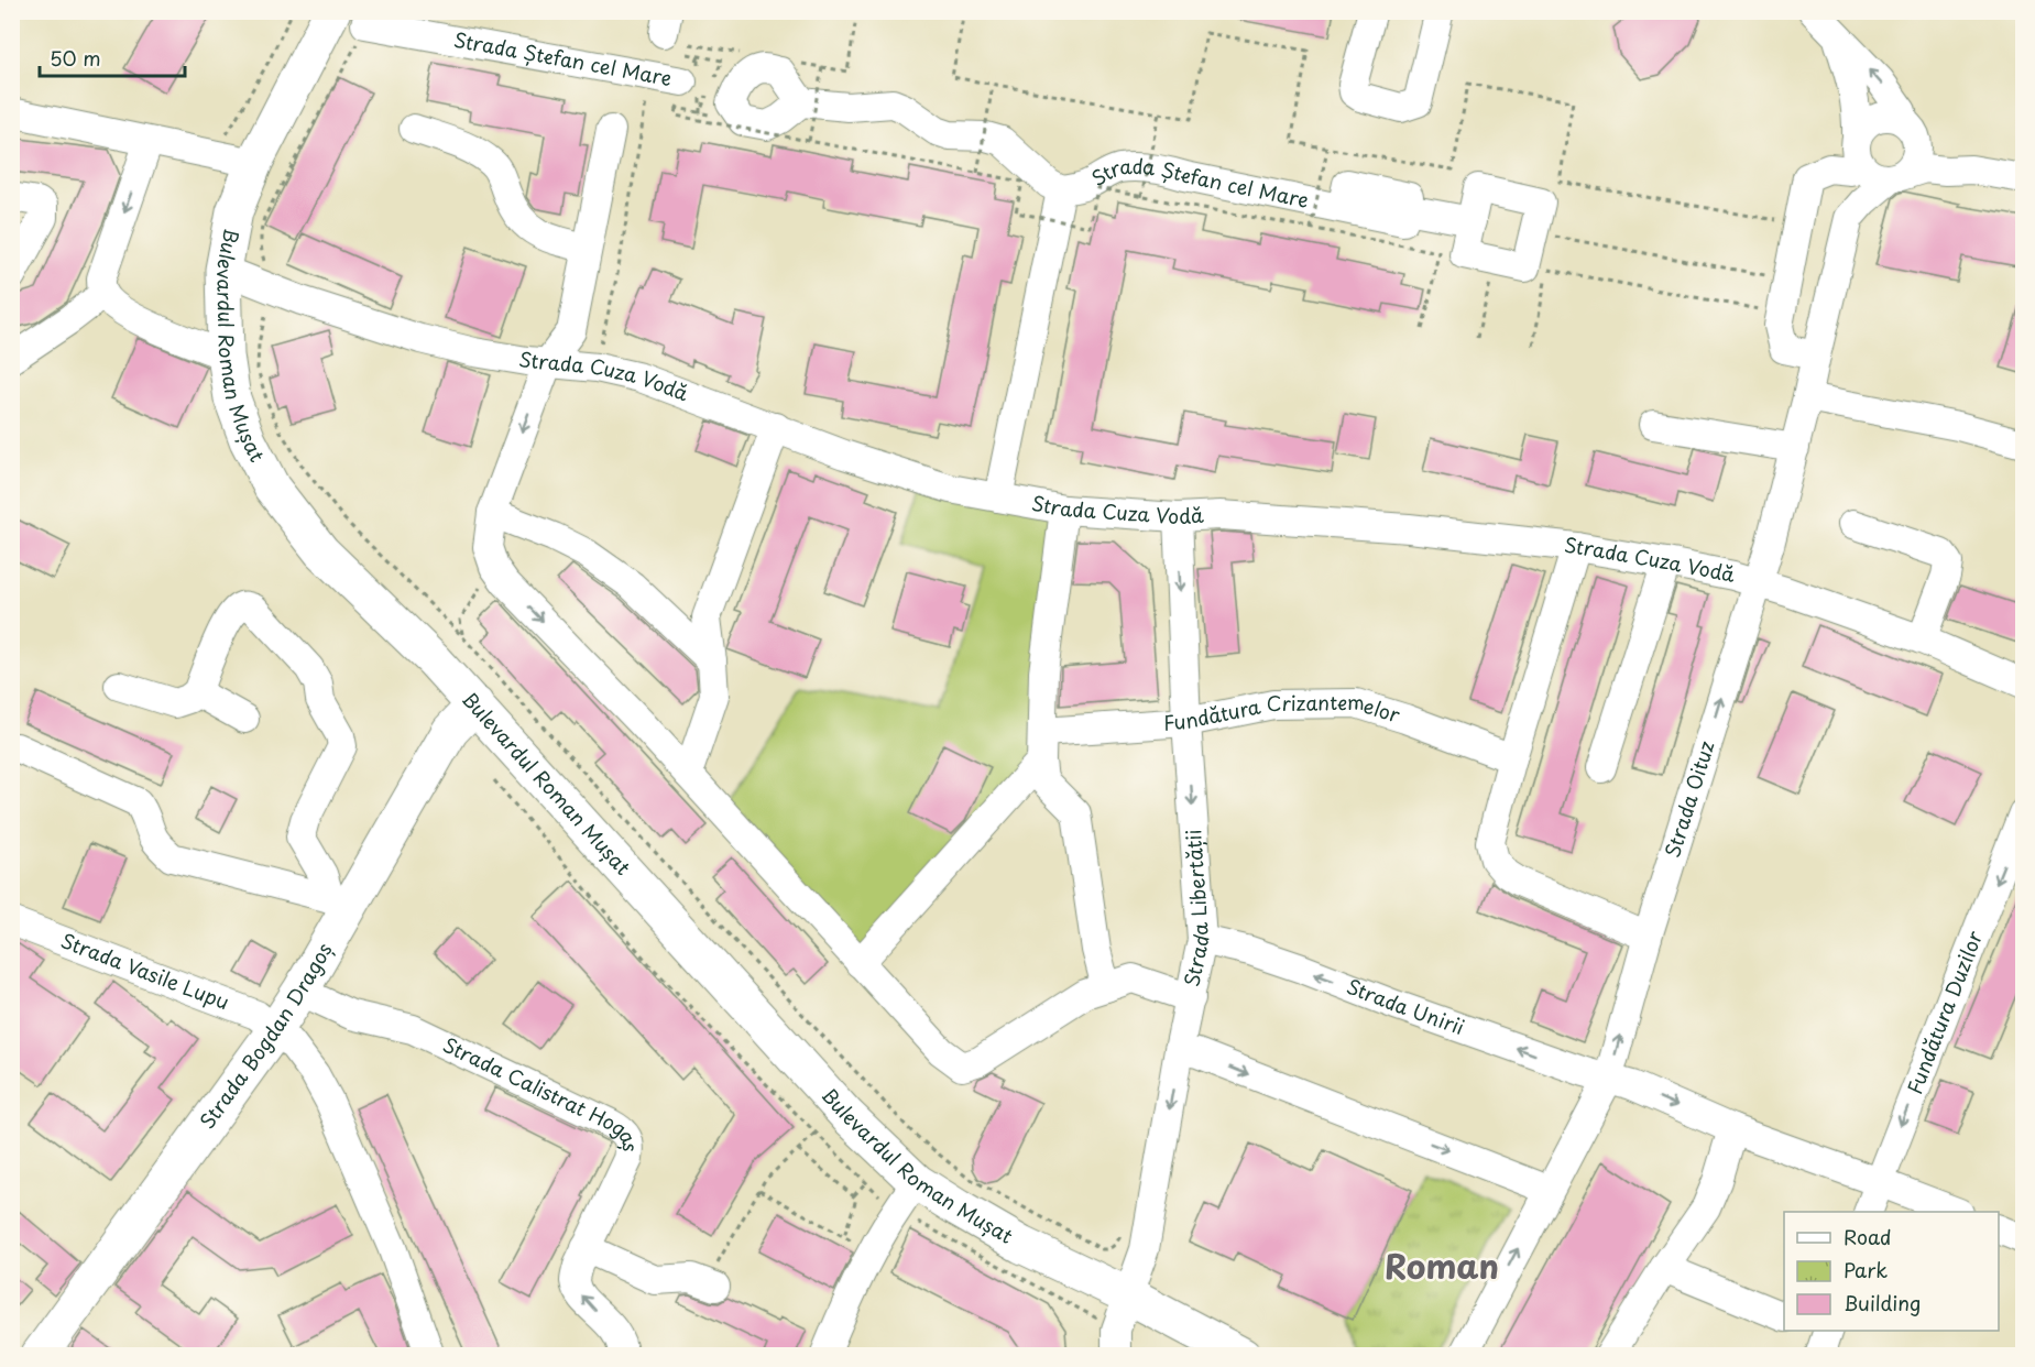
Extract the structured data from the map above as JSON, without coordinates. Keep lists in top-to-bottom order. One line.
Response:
{"streets":{"main road":["Bulevardul Roman Mușat","Strada Bogdan Dragoș"],"street":["Strada Ștefan cel Mare","Strada Cuza Vodă","Fundătura Crizantemelor","Strada Oituz","Strada Libertății","Strada Vasile Lupu","Strada Unirii","Fundătura Duzilor","Strada Calistrat Hogaș"]},"crossings":[["Strada Ștefan cel Mare","Bulevardul Roman Mușat"],["Bulevardul Roman Mușat","Strada Cuza Vodă"],["Bulevardul Roman Mușat","Strada Libertății"],["Bulevardul Roman Mușat","Strada Bogdan Dragoș"],["Strada Cuza Vodă","Strada Oituz"],["Strada Cuza Vodă","Strada Libertății"],["Fundătura Crizantemelor","Strada Libertății"],["Strada Oituz","Strada Unirii"],["Strada Libertății","Strada Unirii"],["Strada Vasile Lupu","Strada Bogdan Dragoș"],["Strada Unirii","Fundătura Duzilor"],["Strada Bogdan Dragoș","Strada Calistrat Hogaș"]],"one_way":["Fundătura Duzilor"],"districts":["Roman"],"legend":["Road","Park","Building"],"scale_bar":"50 m"}
